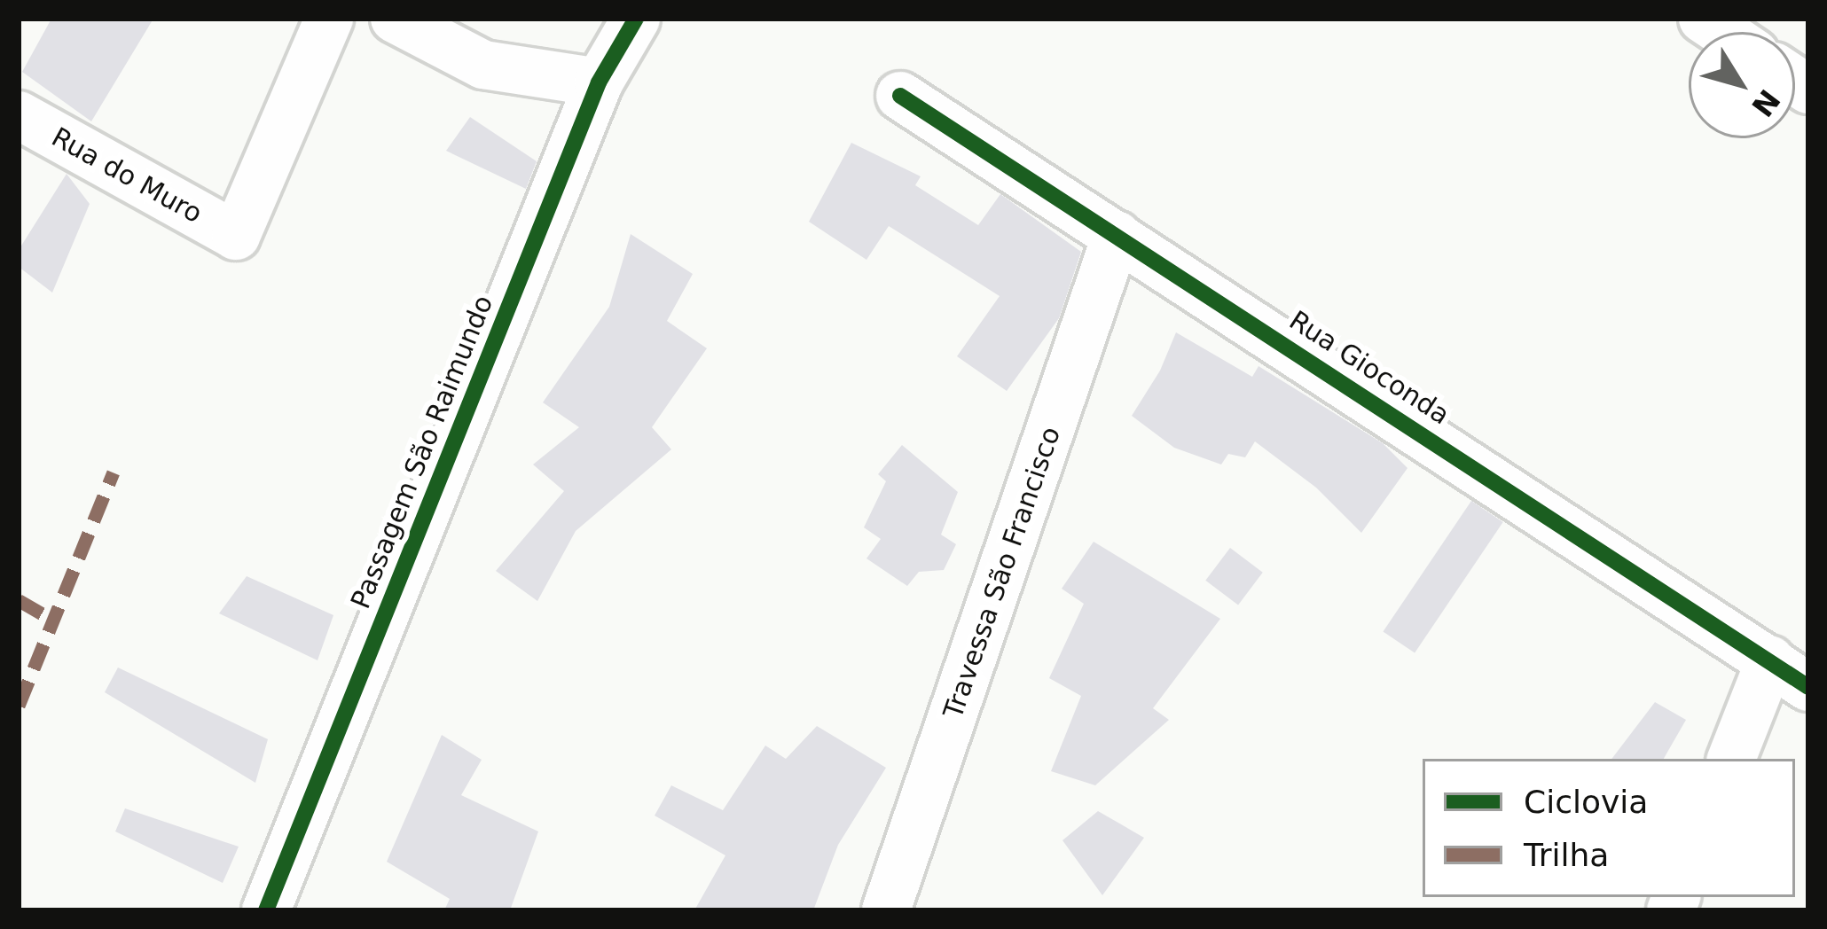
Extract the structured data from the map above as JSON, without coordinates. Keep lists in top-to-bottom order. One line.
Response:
{"streets":{"street":["Rua do Muro","Rua Gioconda","Passagem São Raimundo","Travessa São Francisco"]},"crossings":[["Rua Gioconda","Travessa São Francisco"]],"legend":["Ciclovia","Trilha"],"north":"bottom right"}
